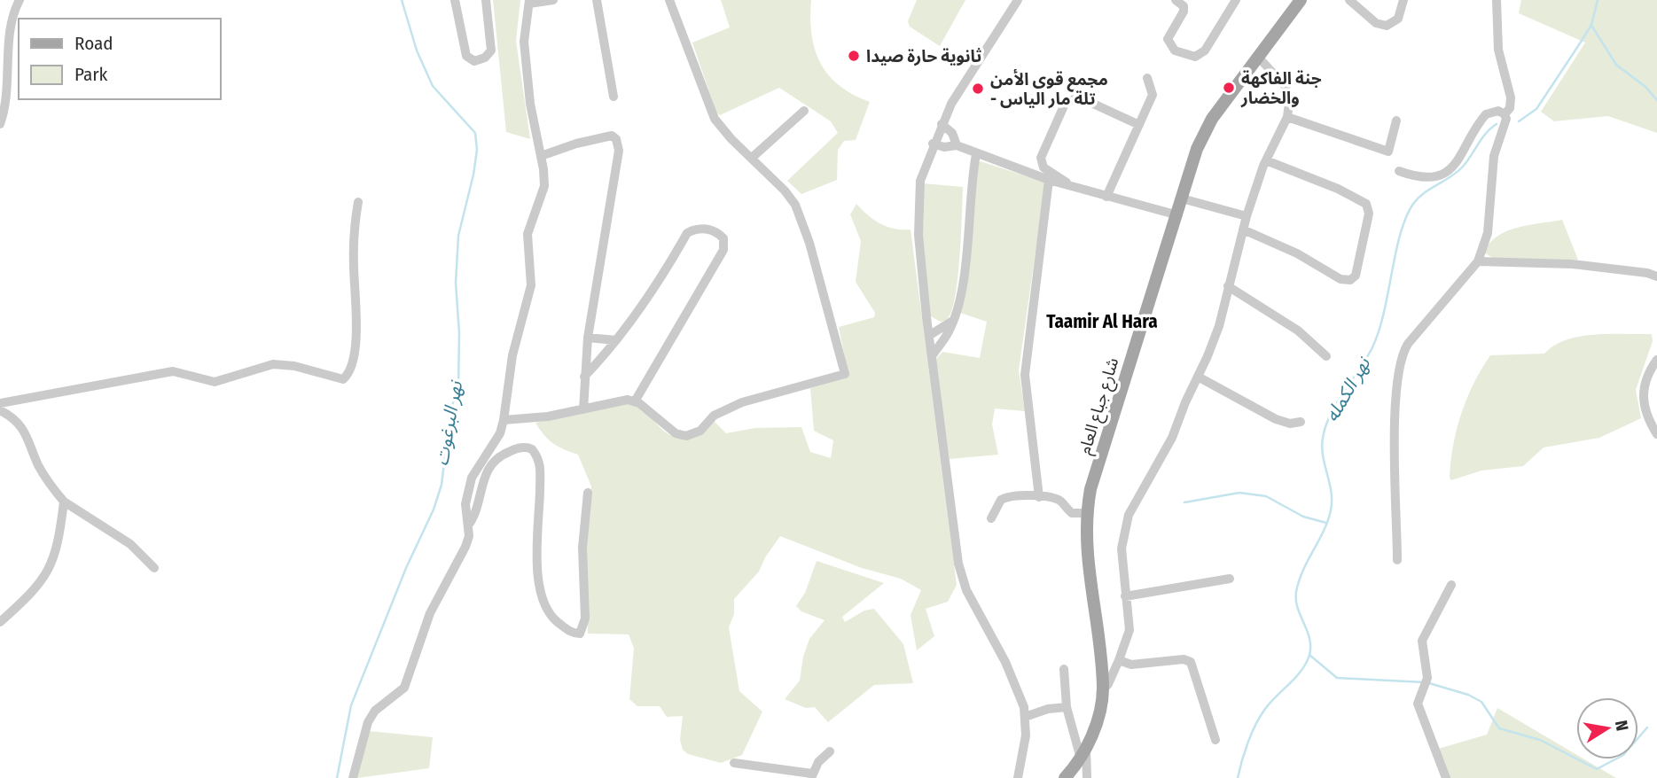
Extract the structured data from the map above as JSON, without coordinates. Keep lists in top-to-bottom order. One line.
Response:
{"streets":{"main road":["شارع جباع العام"]},"districts":["Taamir Al Hara"],"water":["نهر الكمله","نهر البرغوت"],"places":["ثانوية حارة صيدا","جنة الفاكهة والخضار","مجمع قوى الأمن - تلة مار الياس"],"legend":["Road","Park"],"north":"right"}
